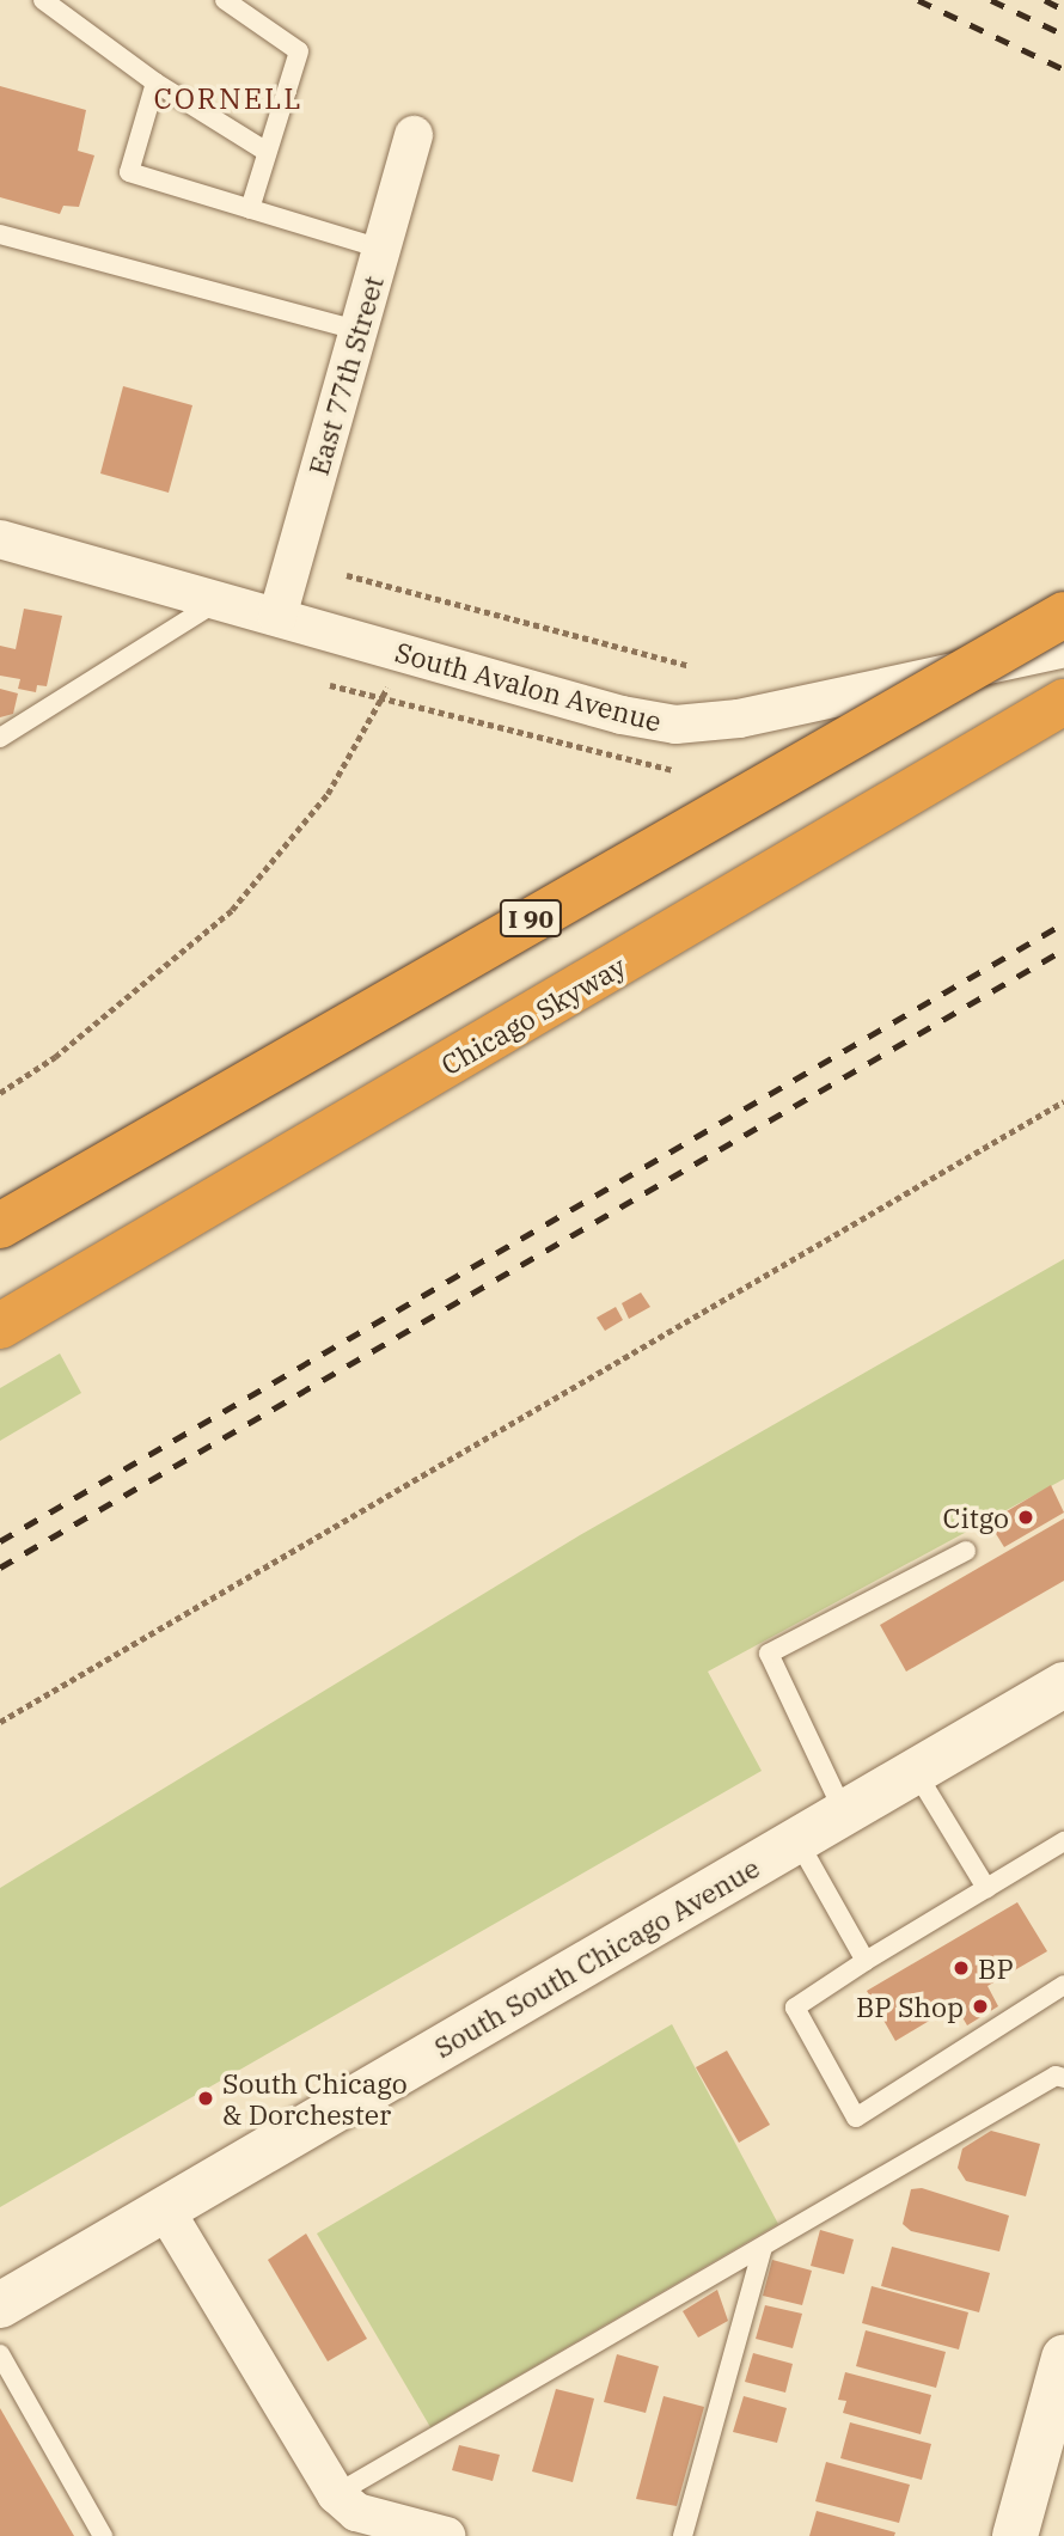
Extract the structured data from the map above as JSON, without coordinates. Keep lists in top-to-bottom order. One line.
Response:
{"streets":{"highway":["I 90","Chicago Skyway"],"main road":["South South Chicago Avenue"],"street":["East 77th Street","South Avalon Avenue"]},"crossings":[["East 77th Street","South Avalon Avenue"]],"districts":["CORNELL"],"places":["Citgo","BP","BP Shop","South Chicago & Dorchester"]}
